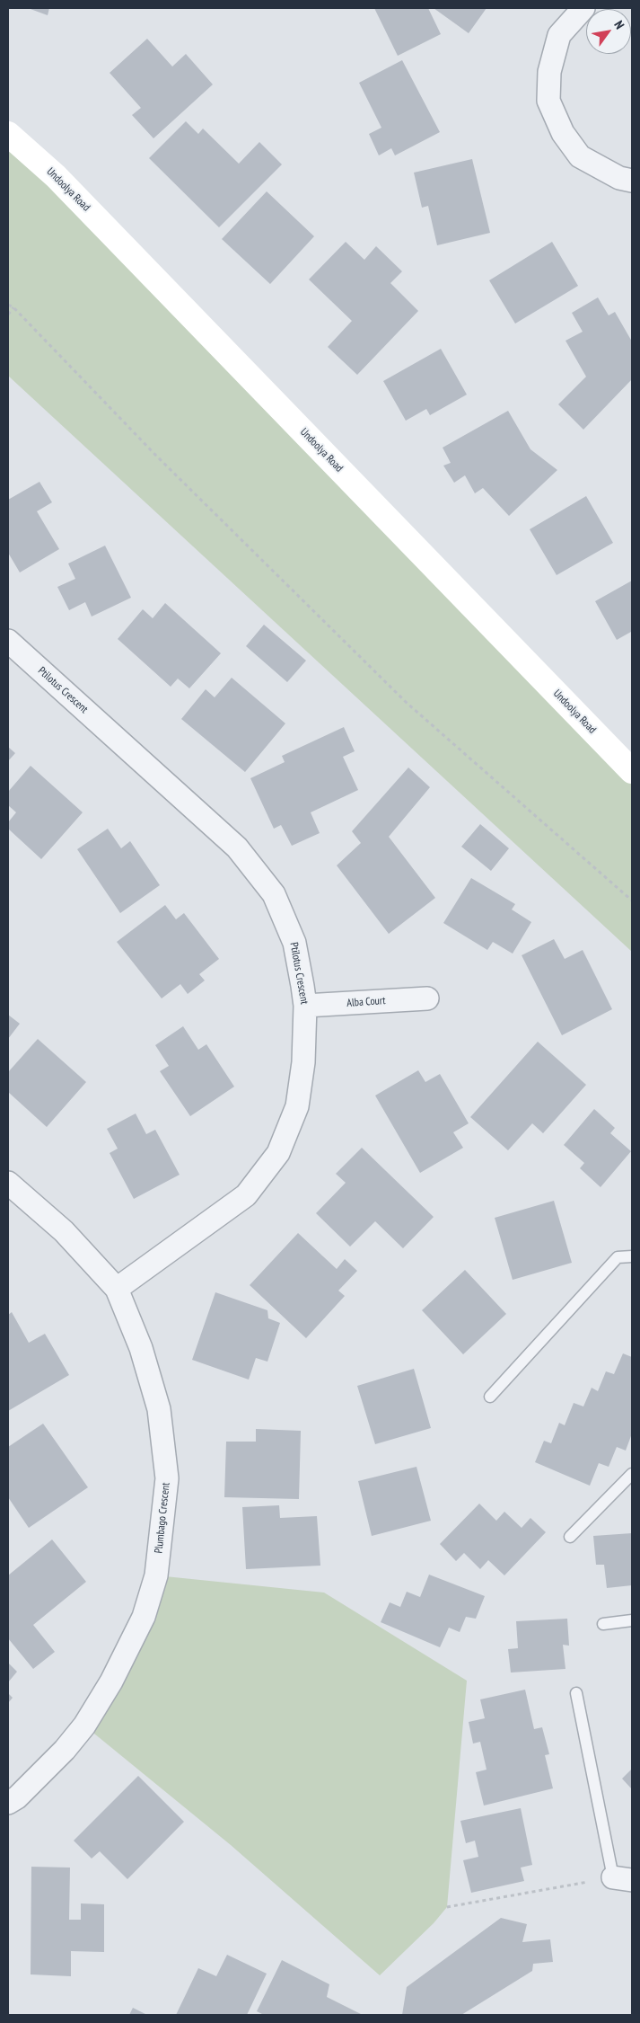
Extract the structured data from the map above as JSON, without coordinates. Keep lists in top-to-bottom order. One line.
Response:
{"streets":{"main road":["Undoolya Road"],"street":["Ptilotus Crescent","Alba Court","Plumbago Crescent"]},"crossings":[["Ptilotus Crescent","Alba Court"],["Ptilotus Crescent","Plumbago Crescent"]],"north":"top right"}
